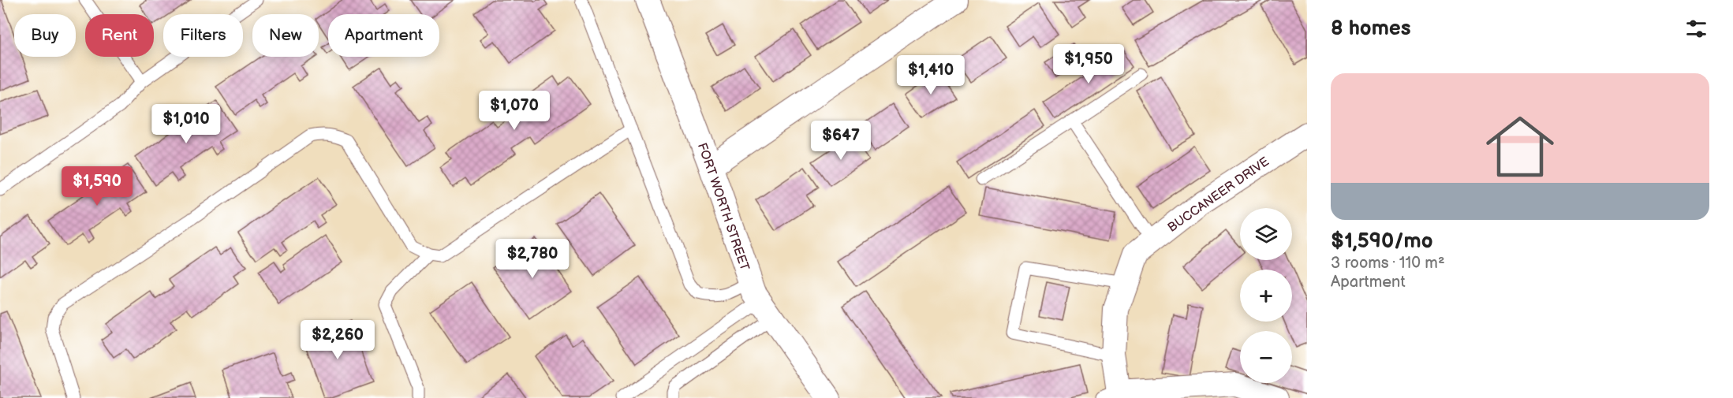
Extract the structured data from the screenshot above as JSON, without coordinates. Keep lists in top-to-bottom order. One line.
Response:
{"streets":{"street":["BUCCANEER DRIVE","FORT WORTH STREET"]},"page":{"heading":"8 homes","chip":["Buy","Rent","Filters","New","Apartment"],"price":["$1,950","$1,410","$1,070","$1,010","$647","$1,590","$2,780","$2,260"],"list":[{"name":"$1,590/mo","note":"3 rooms · 110 m² · Apartment"}],"map_buttons":["+","−"]}}
